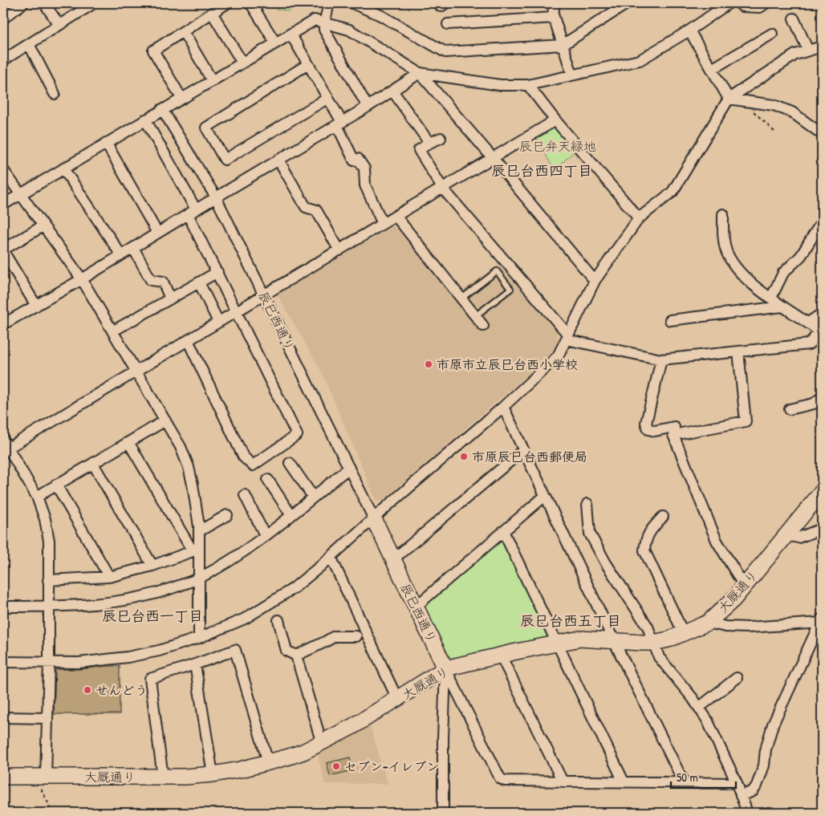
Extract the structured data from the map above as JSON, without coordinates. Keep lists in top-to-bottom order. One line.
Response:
{"streets":{"street":["辰巳西通り","大厩通り"]},"crossings":[["辰巳西通り","大厩通り"]],"districts":["辰巳台西四丁目","辰巳台西一丁目","辰巳台西五丁目"],"parks":["辰巳弁天緑地"],"places":["市原市立辰巳台西小学校","市原辰巳台西郵便局","せんどう","セブン-イレブン"],"scale_bar":"50 m"}
